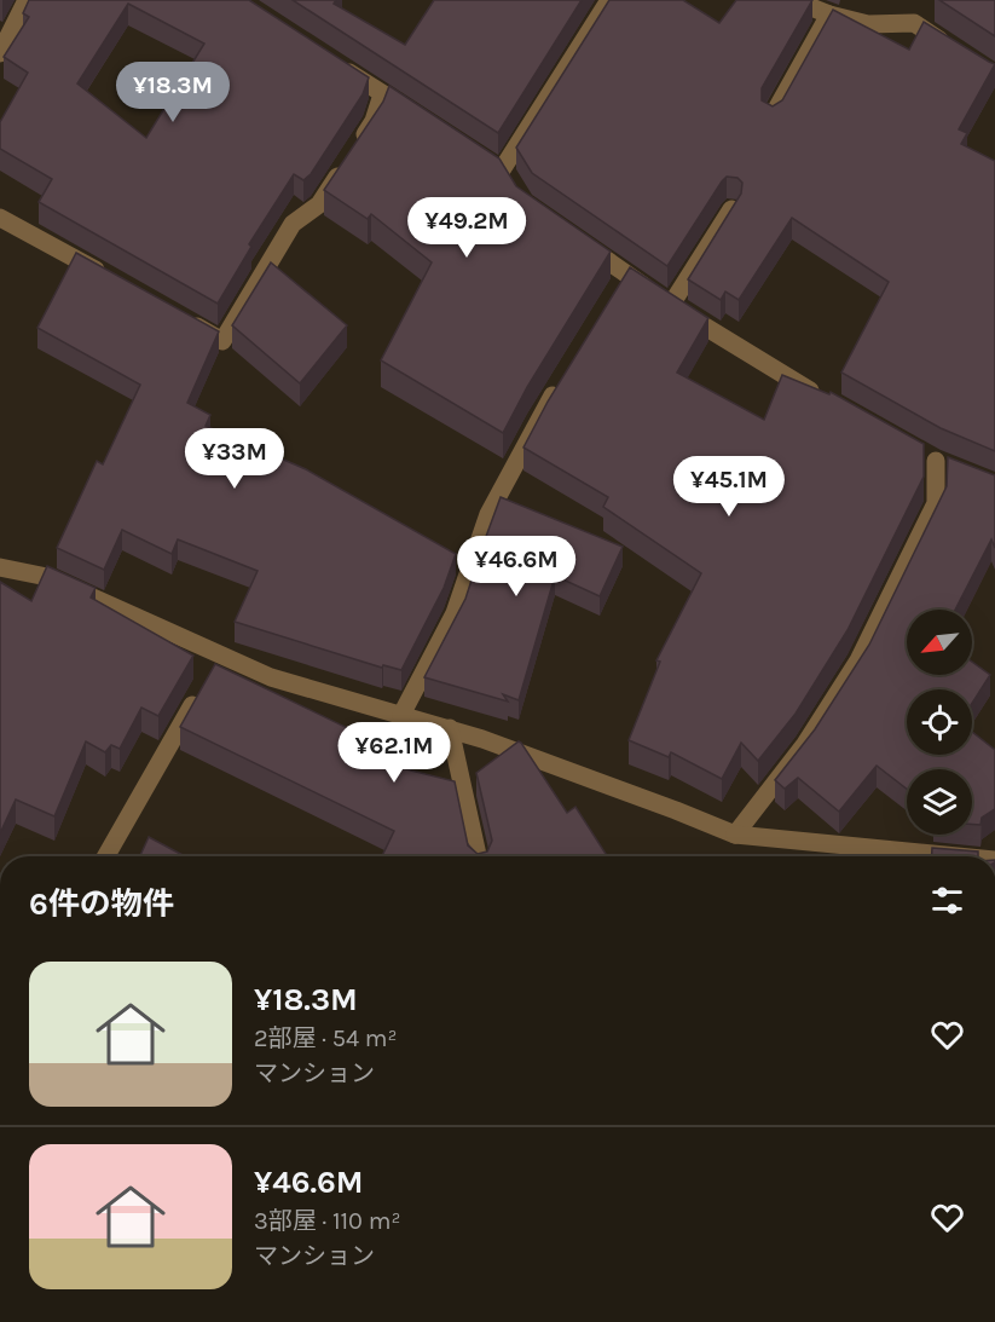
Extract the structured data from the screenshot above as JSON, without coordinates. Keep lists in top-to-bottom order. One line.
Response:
{"north":"bottom left","page":{"price":["¥18.3M","¥49.2M","¥33M","¥45.1M","¥46.6M","¥62.1M"],"heading":"6件の物件","list":[{"name":"¥18.3M","note":"2部屋 · 54 m² · マンション"},{"name":"¥46.6M","note":"3部屋 · 110 m² · マンション"}]}}
